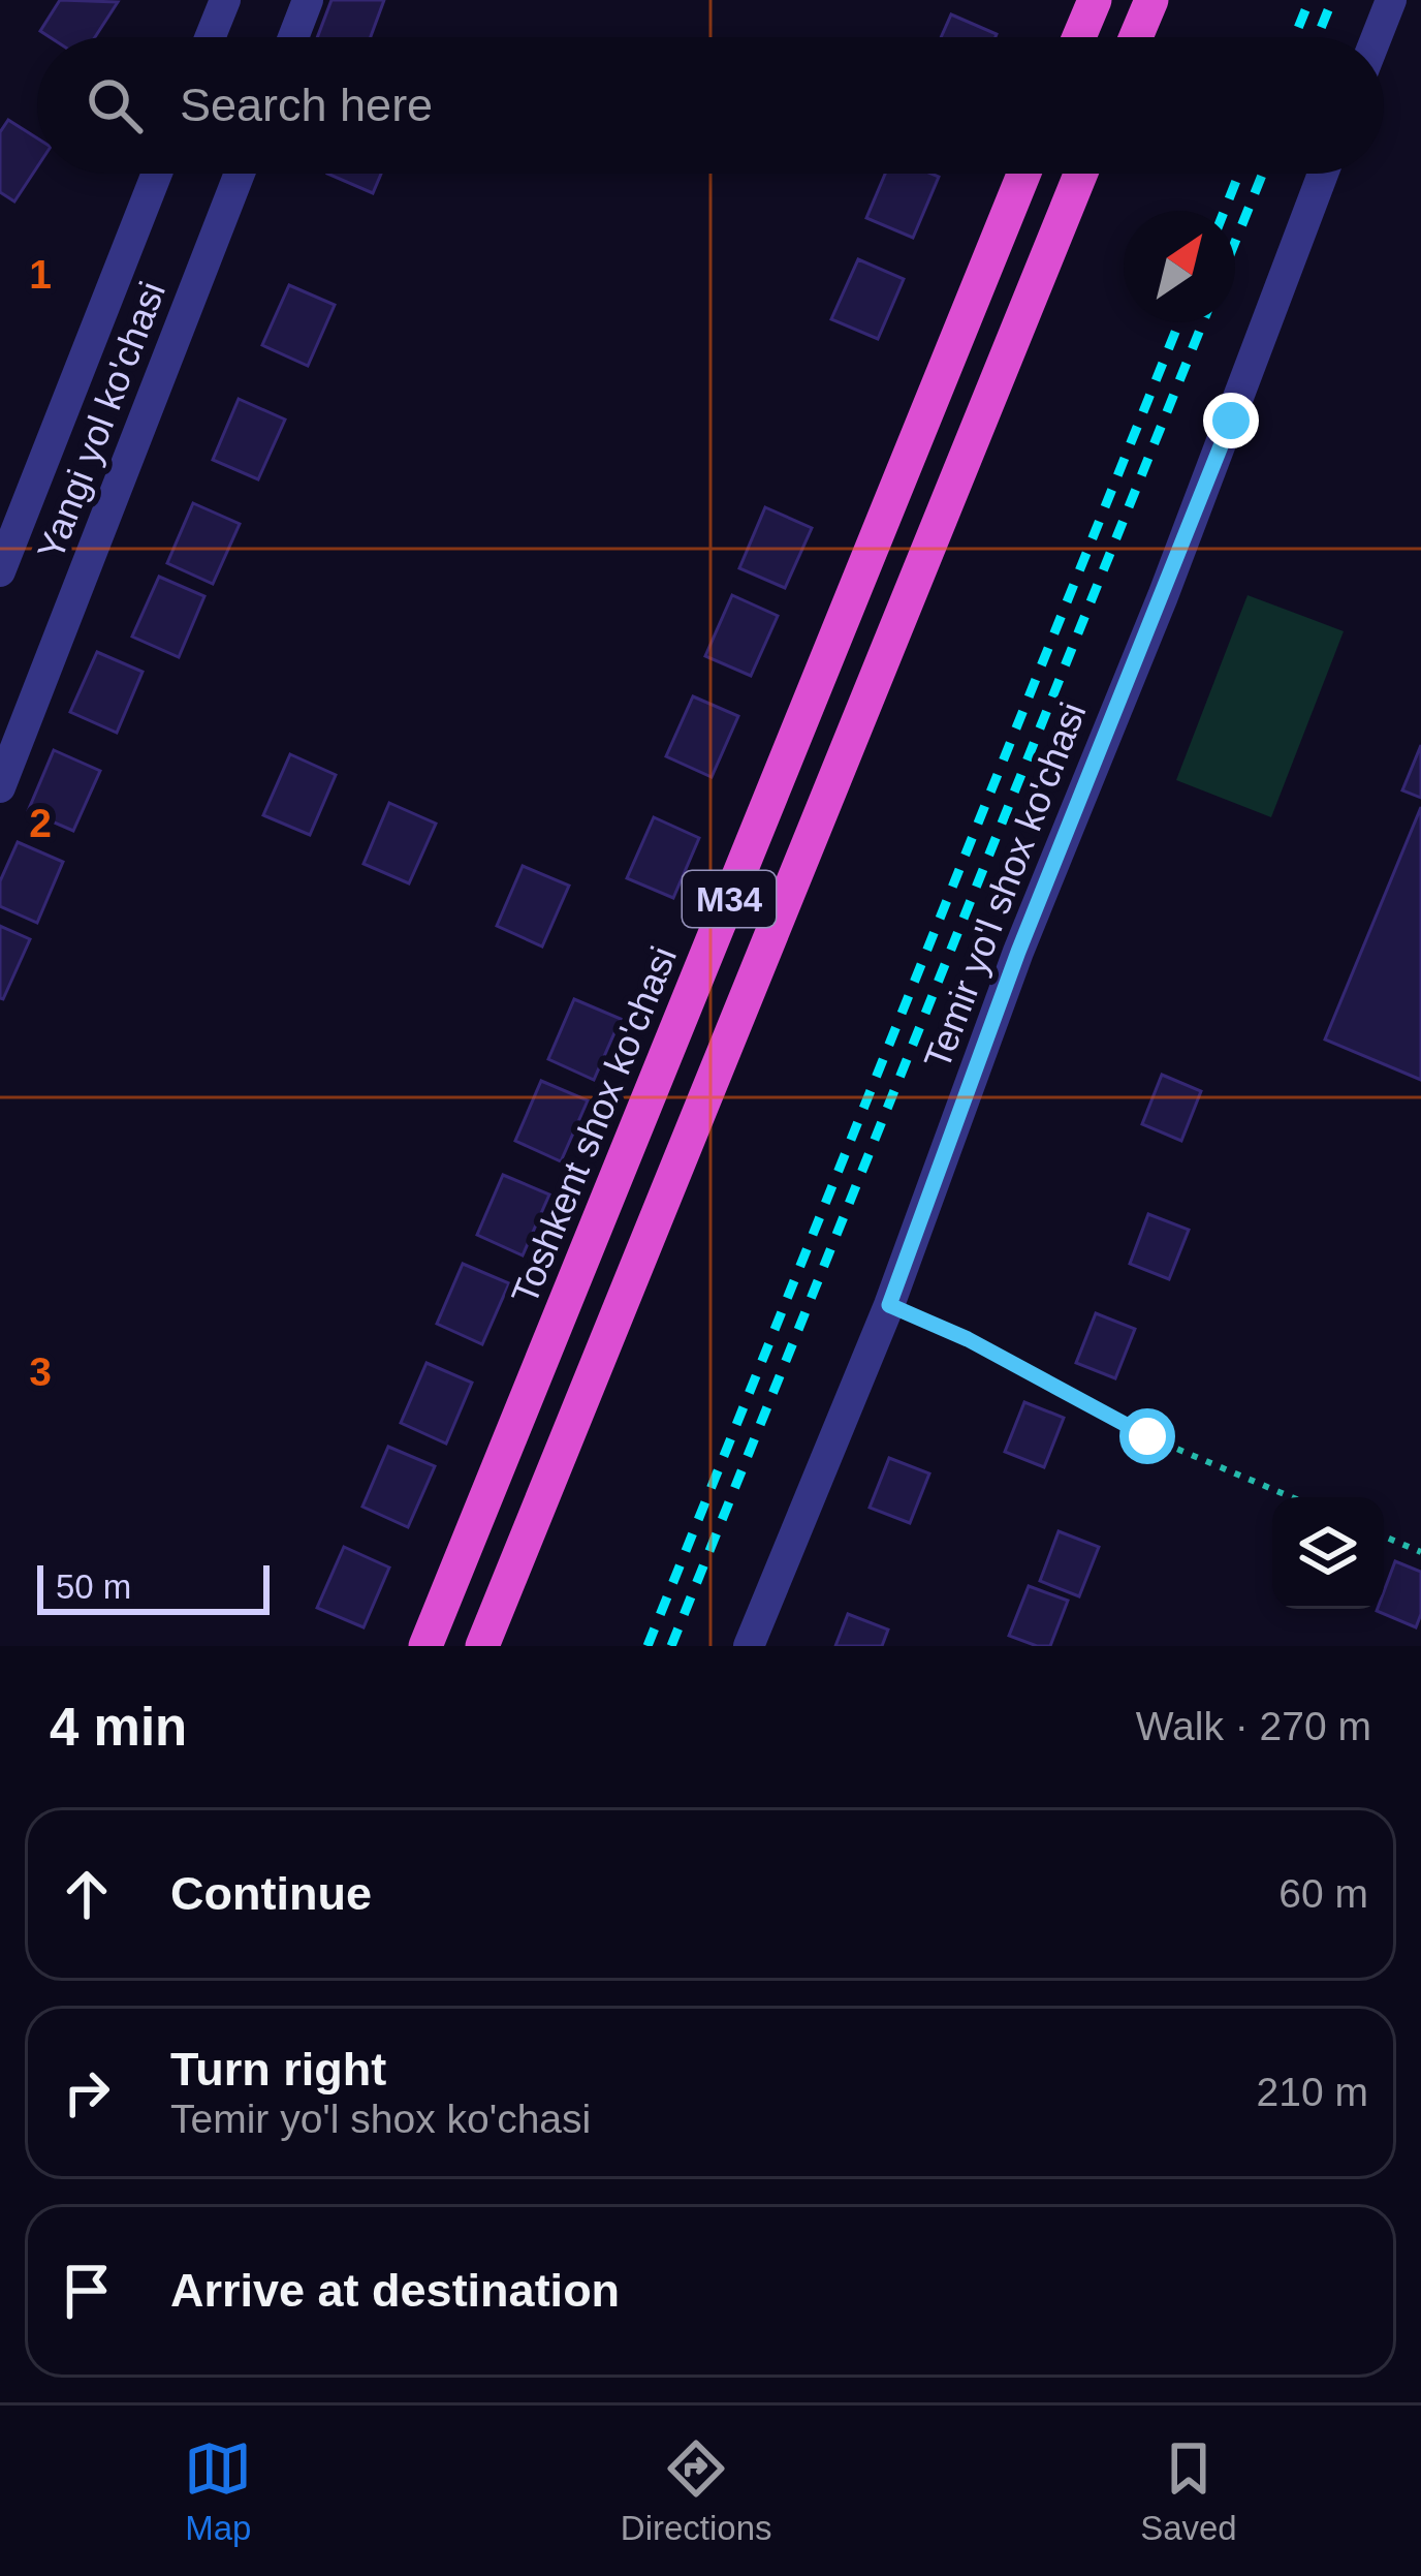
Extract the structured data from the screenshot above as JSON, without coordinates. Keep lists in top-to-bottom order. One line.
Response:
{"streets":{"highway":["M34","Toshkent shox ko'chasi"],"street":["Yangi yol ko'chasi","Temir yo'l shox ko'chasi"]},"scale_bar":"50 m","north":"top right","page":{"search":"Search here","scale":"50 m","heading":["4 min","Walk · 270 m"],"list":[["Continue","60 m"],["Turn right","Temir yo'l shox ko'chasi","210 m"],"Arrive at destination"],"nav":["Map","Directions","Saved"]},"grid":{"rows":["1","2","3"]}}
